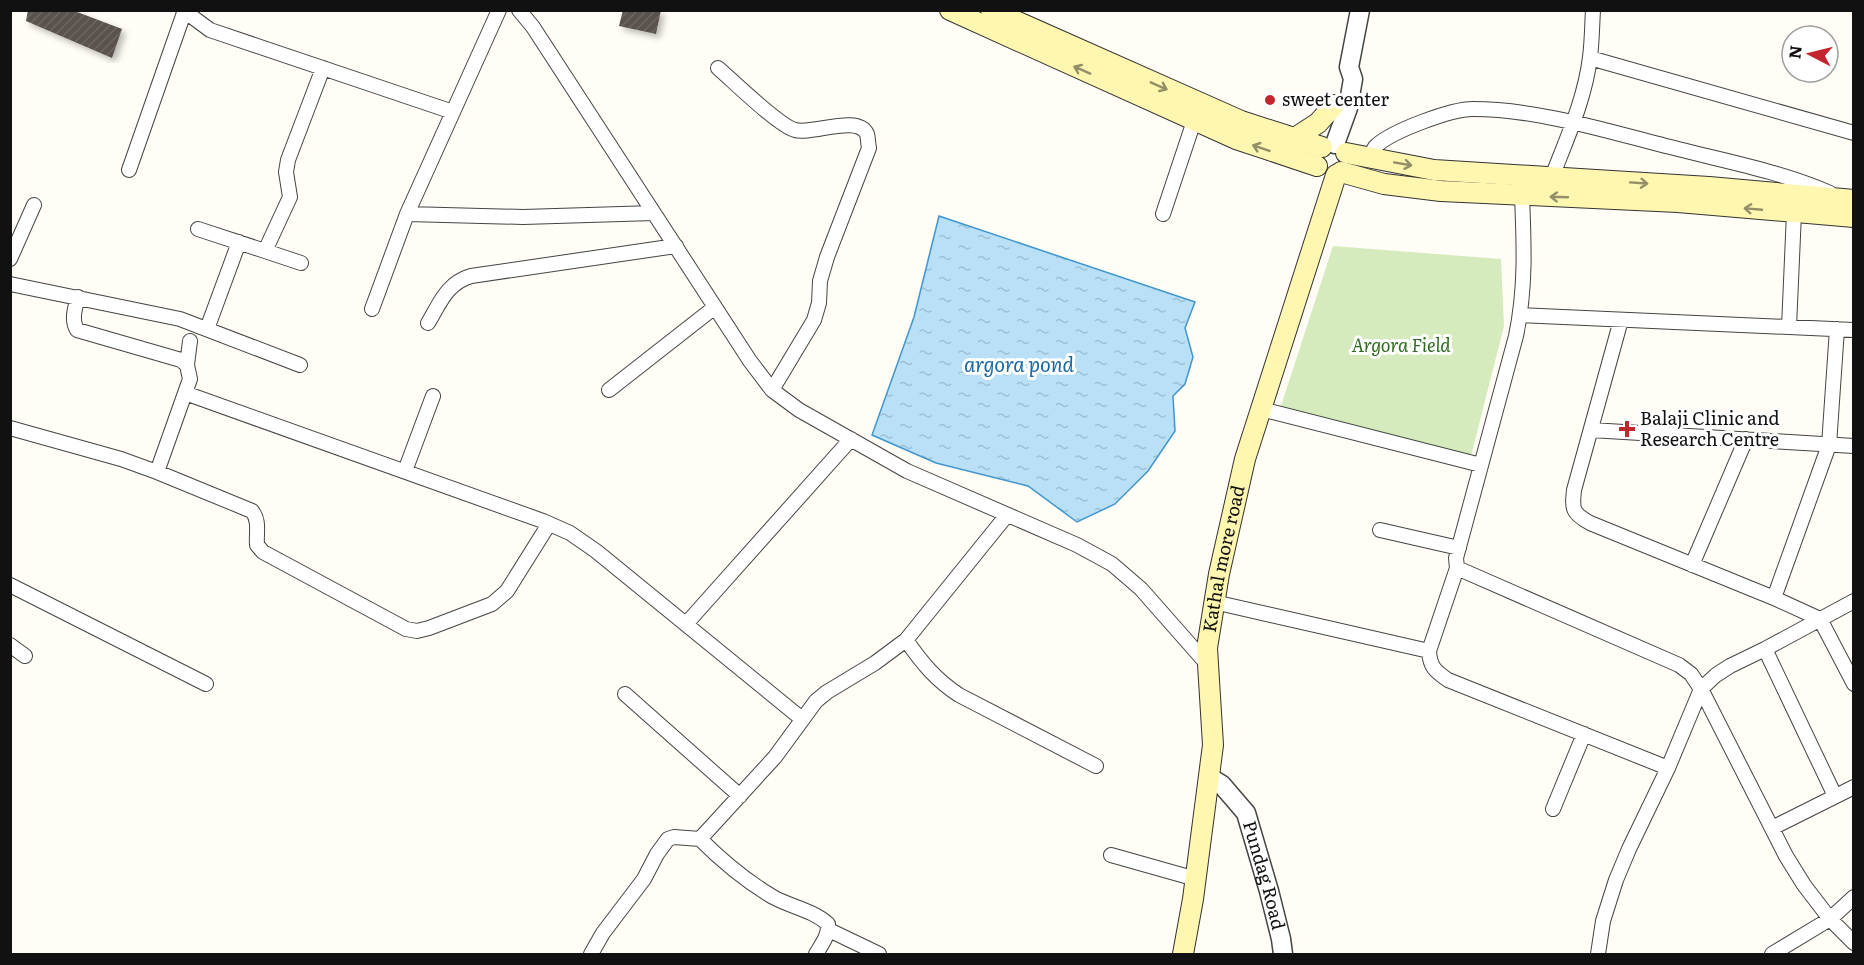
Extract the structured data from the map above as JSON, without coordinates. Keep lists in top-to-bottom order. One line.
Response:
{"streets":{"main road":["Kathal more road"],"street":["Pundag Road"]},"crossings":[["Kathal more road","Pundag Road"]],"water":["argora pond"],"parks":["Argora Field"],"places":{"other":["sweet center"],"health":["Balaji Clinic and Research Centre"]},"north":"left"}
